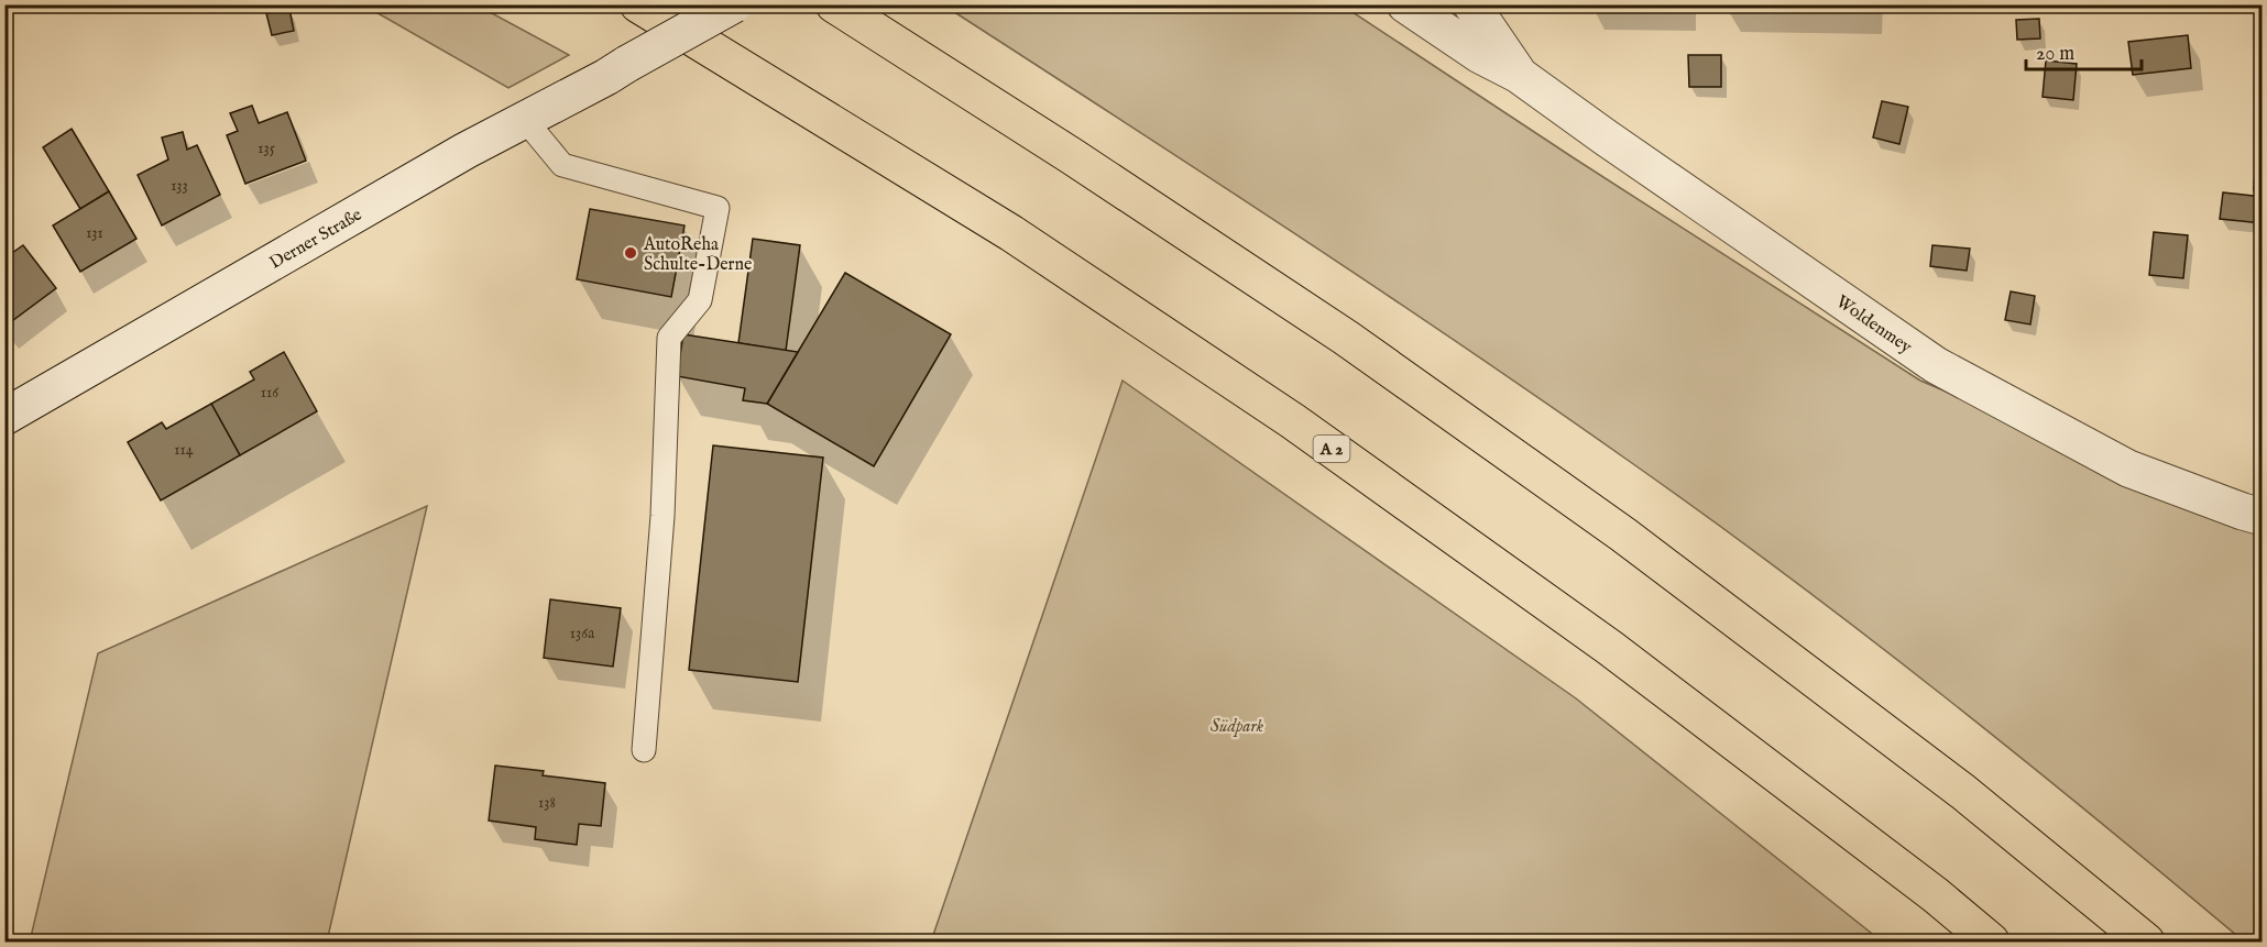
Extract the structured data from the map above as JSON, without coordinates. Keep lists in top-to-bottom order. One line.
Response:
{"streets":{"highway":["A 2"],"street":["Derner Straße","Woldenmey"]},"parks":["Südpark"],"places":["AutoReha Schulte-Derne"],"house_numbers":["135","133","131","116","114","136a","138"],"scale_bar":"20 m"}
